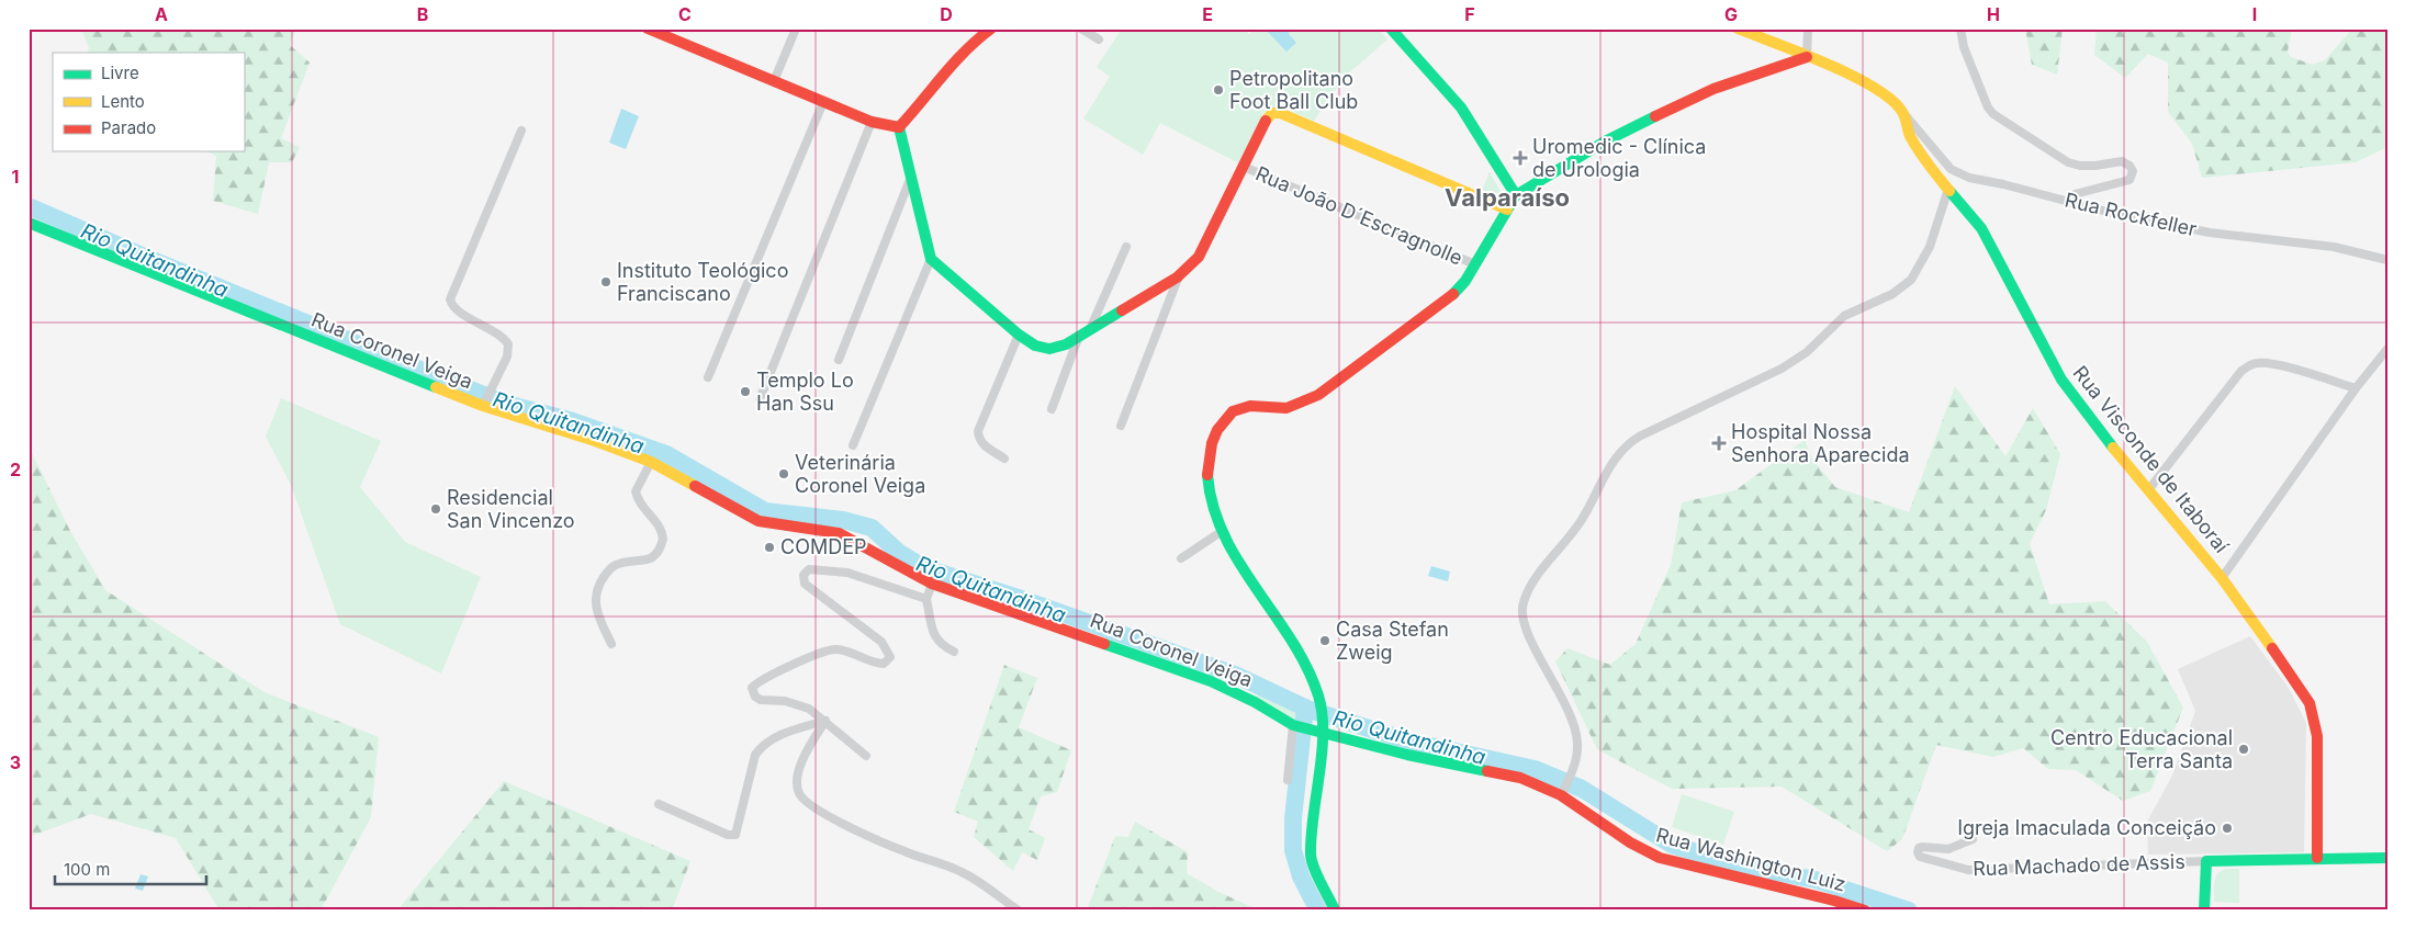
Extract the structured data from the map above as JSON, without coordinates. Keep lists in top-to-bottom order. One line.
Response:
{"streets":{"street":["Rua Rockfeller","Rua João D´Escragnolle","Rua Coronel Veiga","Rua Visconde de Itaboraí","Rua Washington Luiz","Rua Machado de Assis"]},"crossings":[["Rua Rockfeller","Rua Visconde de Itaboraí"],["Rua Coronel Veiga","Rua Washington Luiz"]],"districts":["Valparaíso"],"water":["Rio Quitandinha"],"places":{"other":["Petropolitano Foot Ball Club","Instituto Teológico Franciscano","Templo Lo Han Ssu","Veterinária Coronel Veiga","Residencial San Vincenzo","COMDEP","Casa Stefan Zweig","Centro Educacional Terra Santa","Igreja Imaculada Conceição"],"health":["Uromedic - Clínica de Urologia","Hospital Nossa Senhora Aparecida"]},"legend":["Livre","Lento","Parado"],"scale_bar":"100 m","grid":{"columns":["A","B","C","D","E","F","G","H","I"],"rows":["1","2","3"]}}
